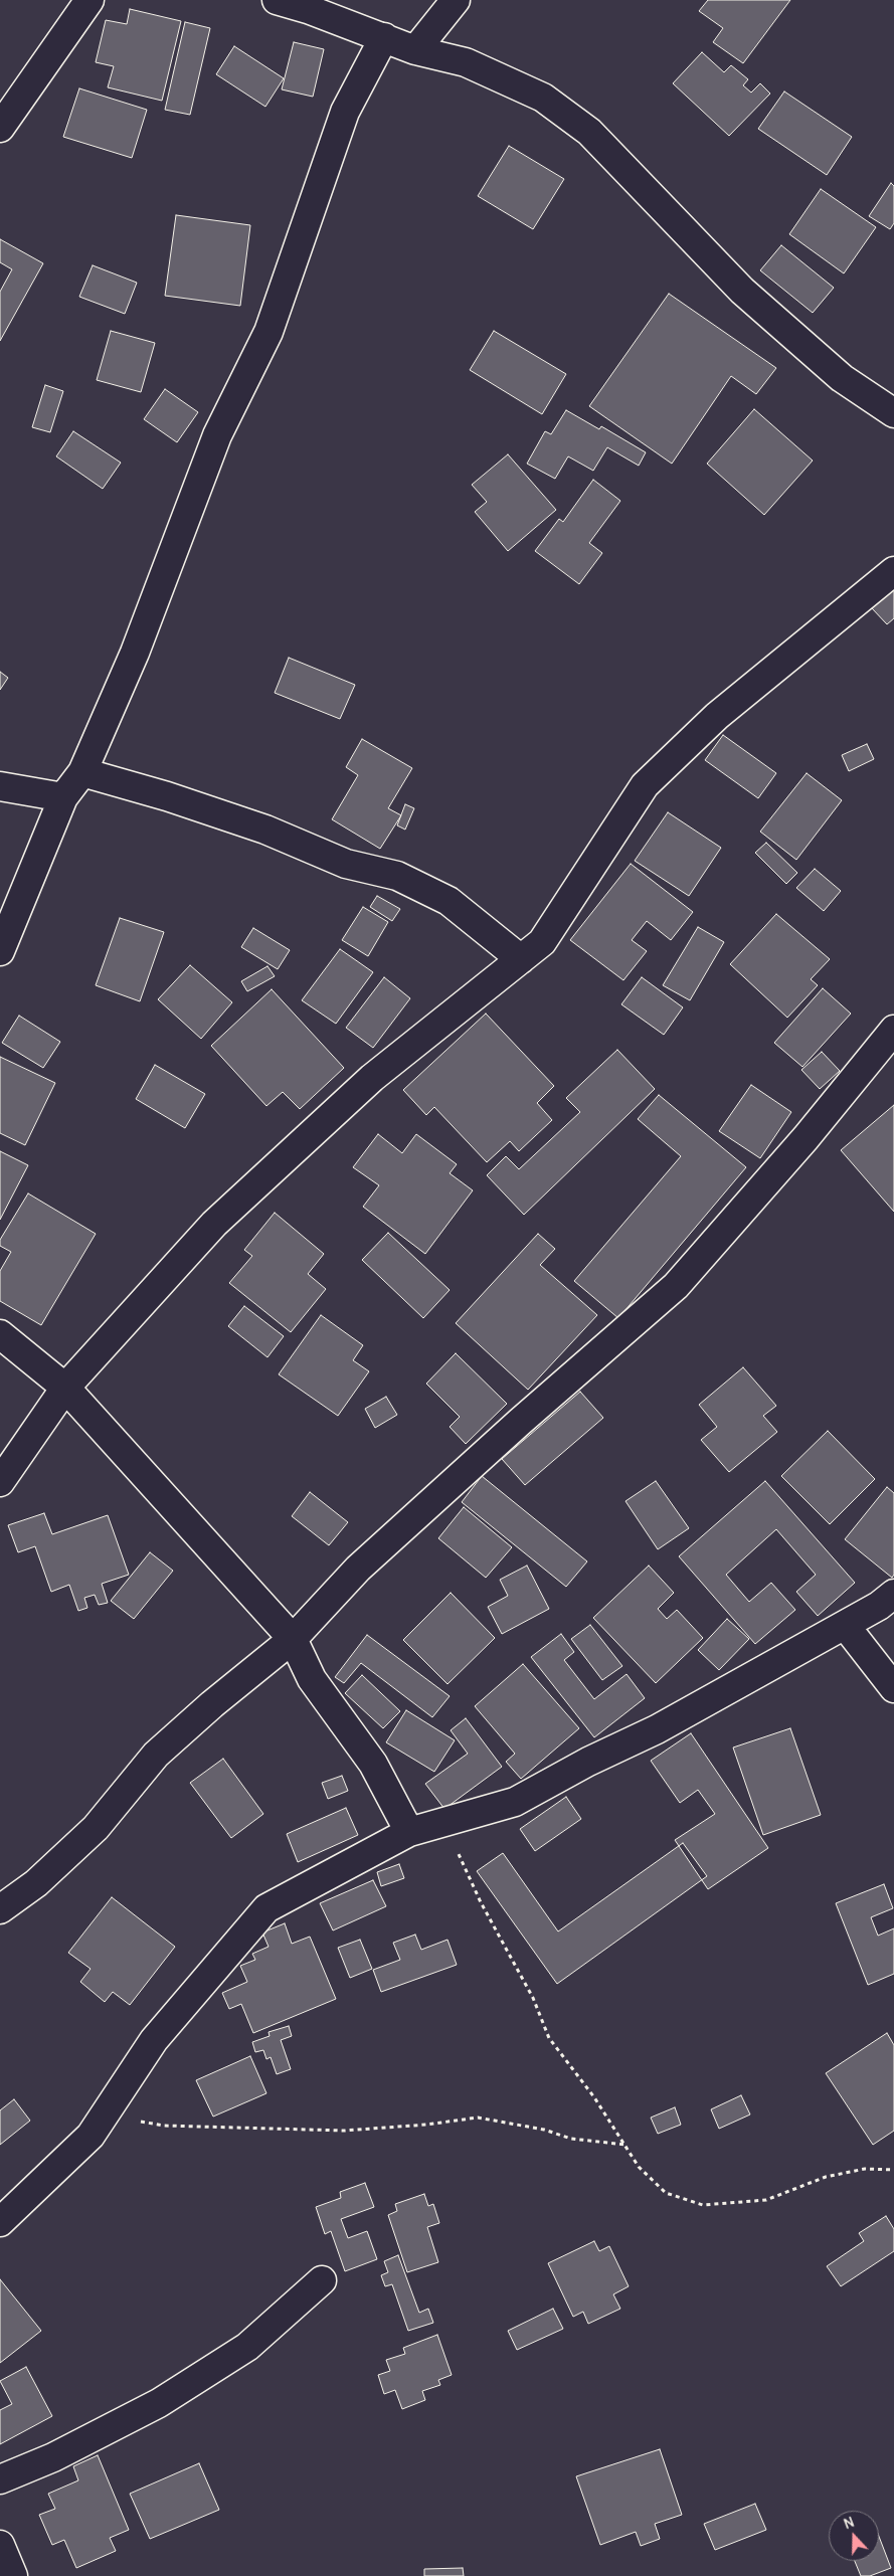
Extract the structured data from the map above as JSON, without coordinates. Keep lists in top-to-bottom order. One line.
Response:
{"north":"top"}
